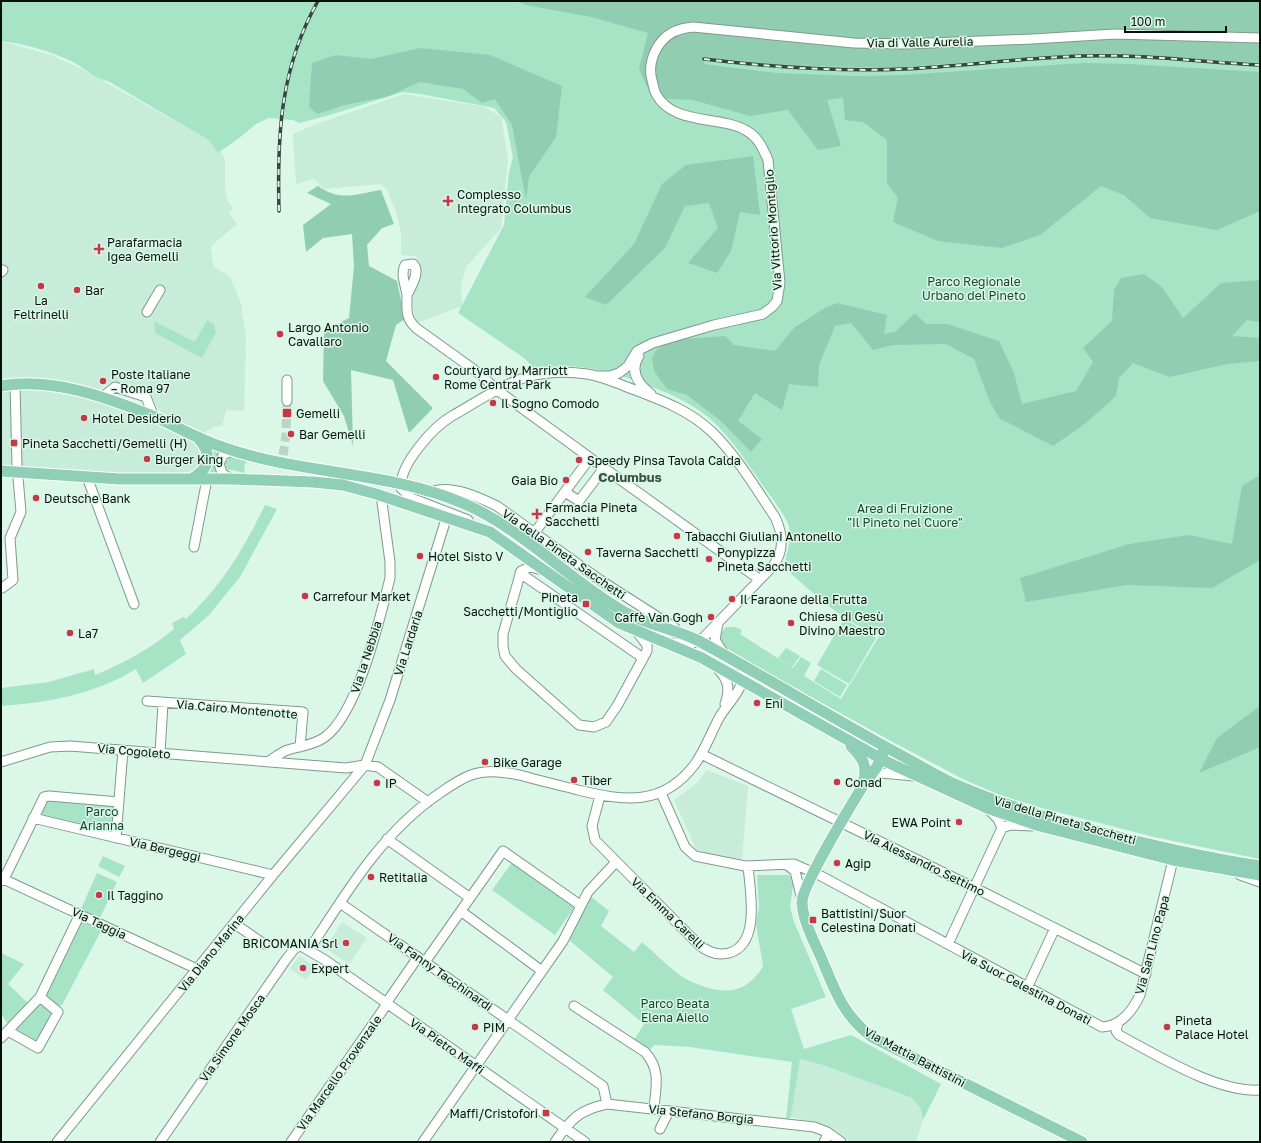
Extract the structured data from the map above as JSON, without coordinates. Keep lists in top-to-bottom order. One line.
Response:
{"streets":{"main road":["Via della Pineta Sacchetti","Via Mattia Battistini"],"street":["Via di Valle Aurelia","Via Vittorio Montiglio","Via Lardaria","Via la Nebbia","Via Cairo Montenotte","Via Cogoleto","Via Bergeggi","Via Alessandro Settimo","Via Emma Carelli","Via Taggia","Via San Lino Papa","Via Diano Marina","Via Fanny Tacchinardi","Via Suor Celestina Donati","Via Simone Mosca","Via Pietro Maffi","Via Marcello Provenzale","Via Stefano Borgia"]},"crossings":[["Via di Valle Aurelia","Via Vittorio Montiglio"],["Via della Pineta Sacchetti","Via Lardaria"],["Via della Pineta Sacchetti","Via la Nebbia"],["Via della Pineta Sacchetti","Via San Lino Papa"],["Via Lardaria","Via Cogoleto"],["Via Lardaria","Via Diano Marina"],["Via la Nebbia","Via Cairo Montenotte"],["Via Cairo Montenotte","Via Cogoleto"],["Via Cogoleto","Via Diano Marina"],["Via Bergeggi","Via Diano Marina"],["Via Alessandro Settimo","Via San Lino Papa"],["Via Emma Carelli","Via Suor Celestina Donati"],["Via Taggia","Via Diano Marina"],["Via San Lino Papa","Via Suor Celestina Donati"],["Via Fanny Tacchinardi","Via Marcello Provenzale"],["Via Fanny Tacchinardi","Via Stefano Borgia"],["Via Simone Mosca","Via Pietro Maffi"],["Via Pietro Maffi","Via Marcello Provenzale"],["Via Pietro Maffi","Via Stefano Borgia"]],"districts":["Columbus"],"parks":["Parco Regionale Urbano del Pineto","Area di Fruizione \"Il Pineto nel Cuore\"","Parco Arianna","Parco Beata Elena Aiello"],"places":{"health":["Complesso Integrato Columbus","Parafarmacia Igea Gemelli","Farmacia Pineta Sacchetti"],"other":["La Feltrinelli","Bar","Largo Antonio Cavallaro","Courtyard by Marriott Rome Central Park","Poste Italiane – Roma 97","Il Sogno Comodo","Hotel Desiderio","Bar Gemelli","Burger King","Speedy Pinsa Tavola Calda","Gaia Bio","Deutsche Bank","Tabacchi Giuliani Antonello","Taverna Sacchetti","Hotel Sisto V","Ponypizza Pineta Sacchetti","Carrefour Market","Il Faraone della Frutta","Caffè Van Gogh","Chiesa di Gesù Divino Maestro","La7","Eni","Bike Garage","Tiber","Conad","IP","EWA Point","Agip","Retitalia","Il Taggino","BRICOMANIA Srl","Expert","PIM","Pineta Palace Hotel"],"transit":["Gemelli","Pineta Sacchetti/Gemelli (H)","Pineta Sacchetti/Montiglio","Battistini/Suor Celestina Donati","Maffi/Cristofori"]},"scale_bar":"100 m"}
